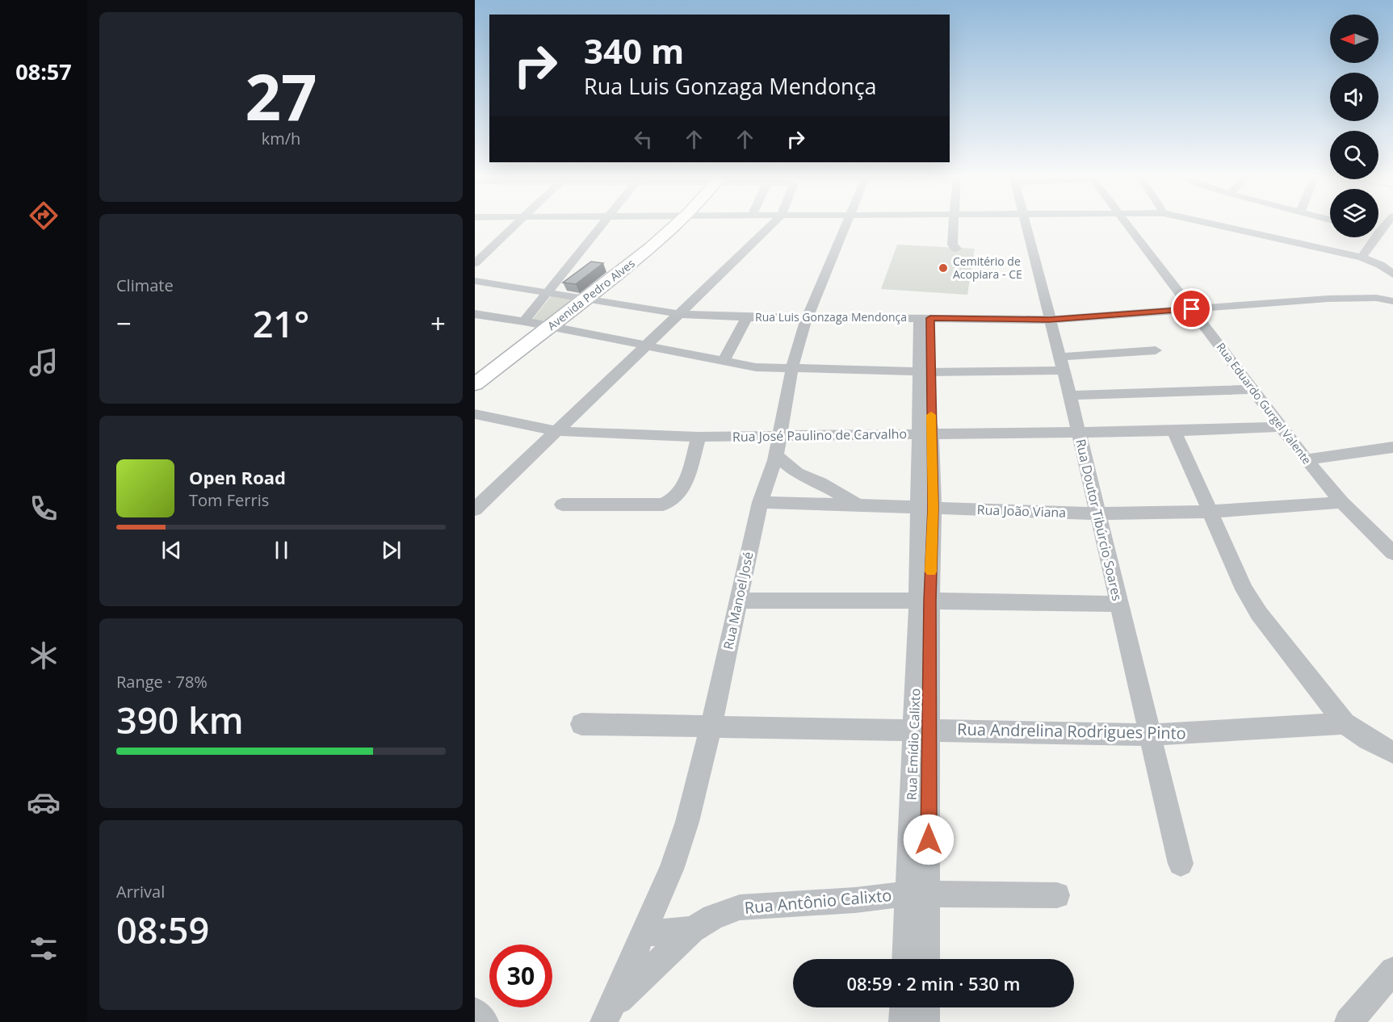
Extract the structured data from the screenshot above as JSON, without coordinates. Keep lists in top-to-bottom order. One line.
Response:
{"streets":{"main road":["Avenida Pedro Alves"],"street":["Rua Luis Gonzaga Mendonça","Rua Eduardo Gurgel Valente","Rua José Paulino de Carvalho","Rua João Viana","Rua Doutor Tibúrcio Soares","Rua Manoel José","Rua Andrelina Rodrigues Pinto","Rua Emídio Calixto","Rua Antônio Calixto"]},"crossings":[["Avenida Pedro Alves","Rua Luis Gonzaga Mendonça"],["Rua Luis Gonzaga Mendonça","Rua Eduardo Gurgel Valente"],["Rua Luis Gonzaga Mendonça","Rua Doutor Tibúrcio Soares"],["Rua Luis Gonzaga Mendonça","Rua Manoel José"],["Rua Luis Gonzaga Mendonça","Rua Emídio Calixto"],["Rua Eduardo Gurgel Valente","Rua José Paulino de Carvalho"],["Rua Eduardo Gurgel Valente","Rua João Viana"],["Rua José Paulino de Carvalho","Rua Doutor Tibúrcio Soares"],["Rua José Paulino de Carvalho","Rua Manoel José"],["Rua José Paulino de Carvalho","Rua Emídio Calixto"],["Rua João Viana","Rua Doutor Tibúrcio Soares"],["Rua João Viana","Rua Manoel José"],["Rua João Viana","Rua Emídio Calixto"],["Rua Doutor Tibúrcio Soares","Rua Andrelina Rodrigues Pinto"],["Rua Manoel José","Rua Andrelina Rodrigues Pinto"],["Rua Manoel José","Rua Antônio Calixto"],["Rua Andrelina Rodrigues Pinto","Rua Emídio Calixto"],["Rua Emídio Calixto","Rua Antônio Calixto"]],"places":["Cemitério de Acopiara - CE"],"north":"left","page":{"tabs":"08:57","tile":[["27","km/h"],"Climate",["Range · 78%","390 km"],["Arrival","08:59"]],"turn":["340 m","Rua Luis Gonzaga Mendonça"],"heat":["−","21°","+"],"song":["Open Road","Tom Ferris"],"limit":"30","trip":"08:59 · 2 min · 530 m"}}
